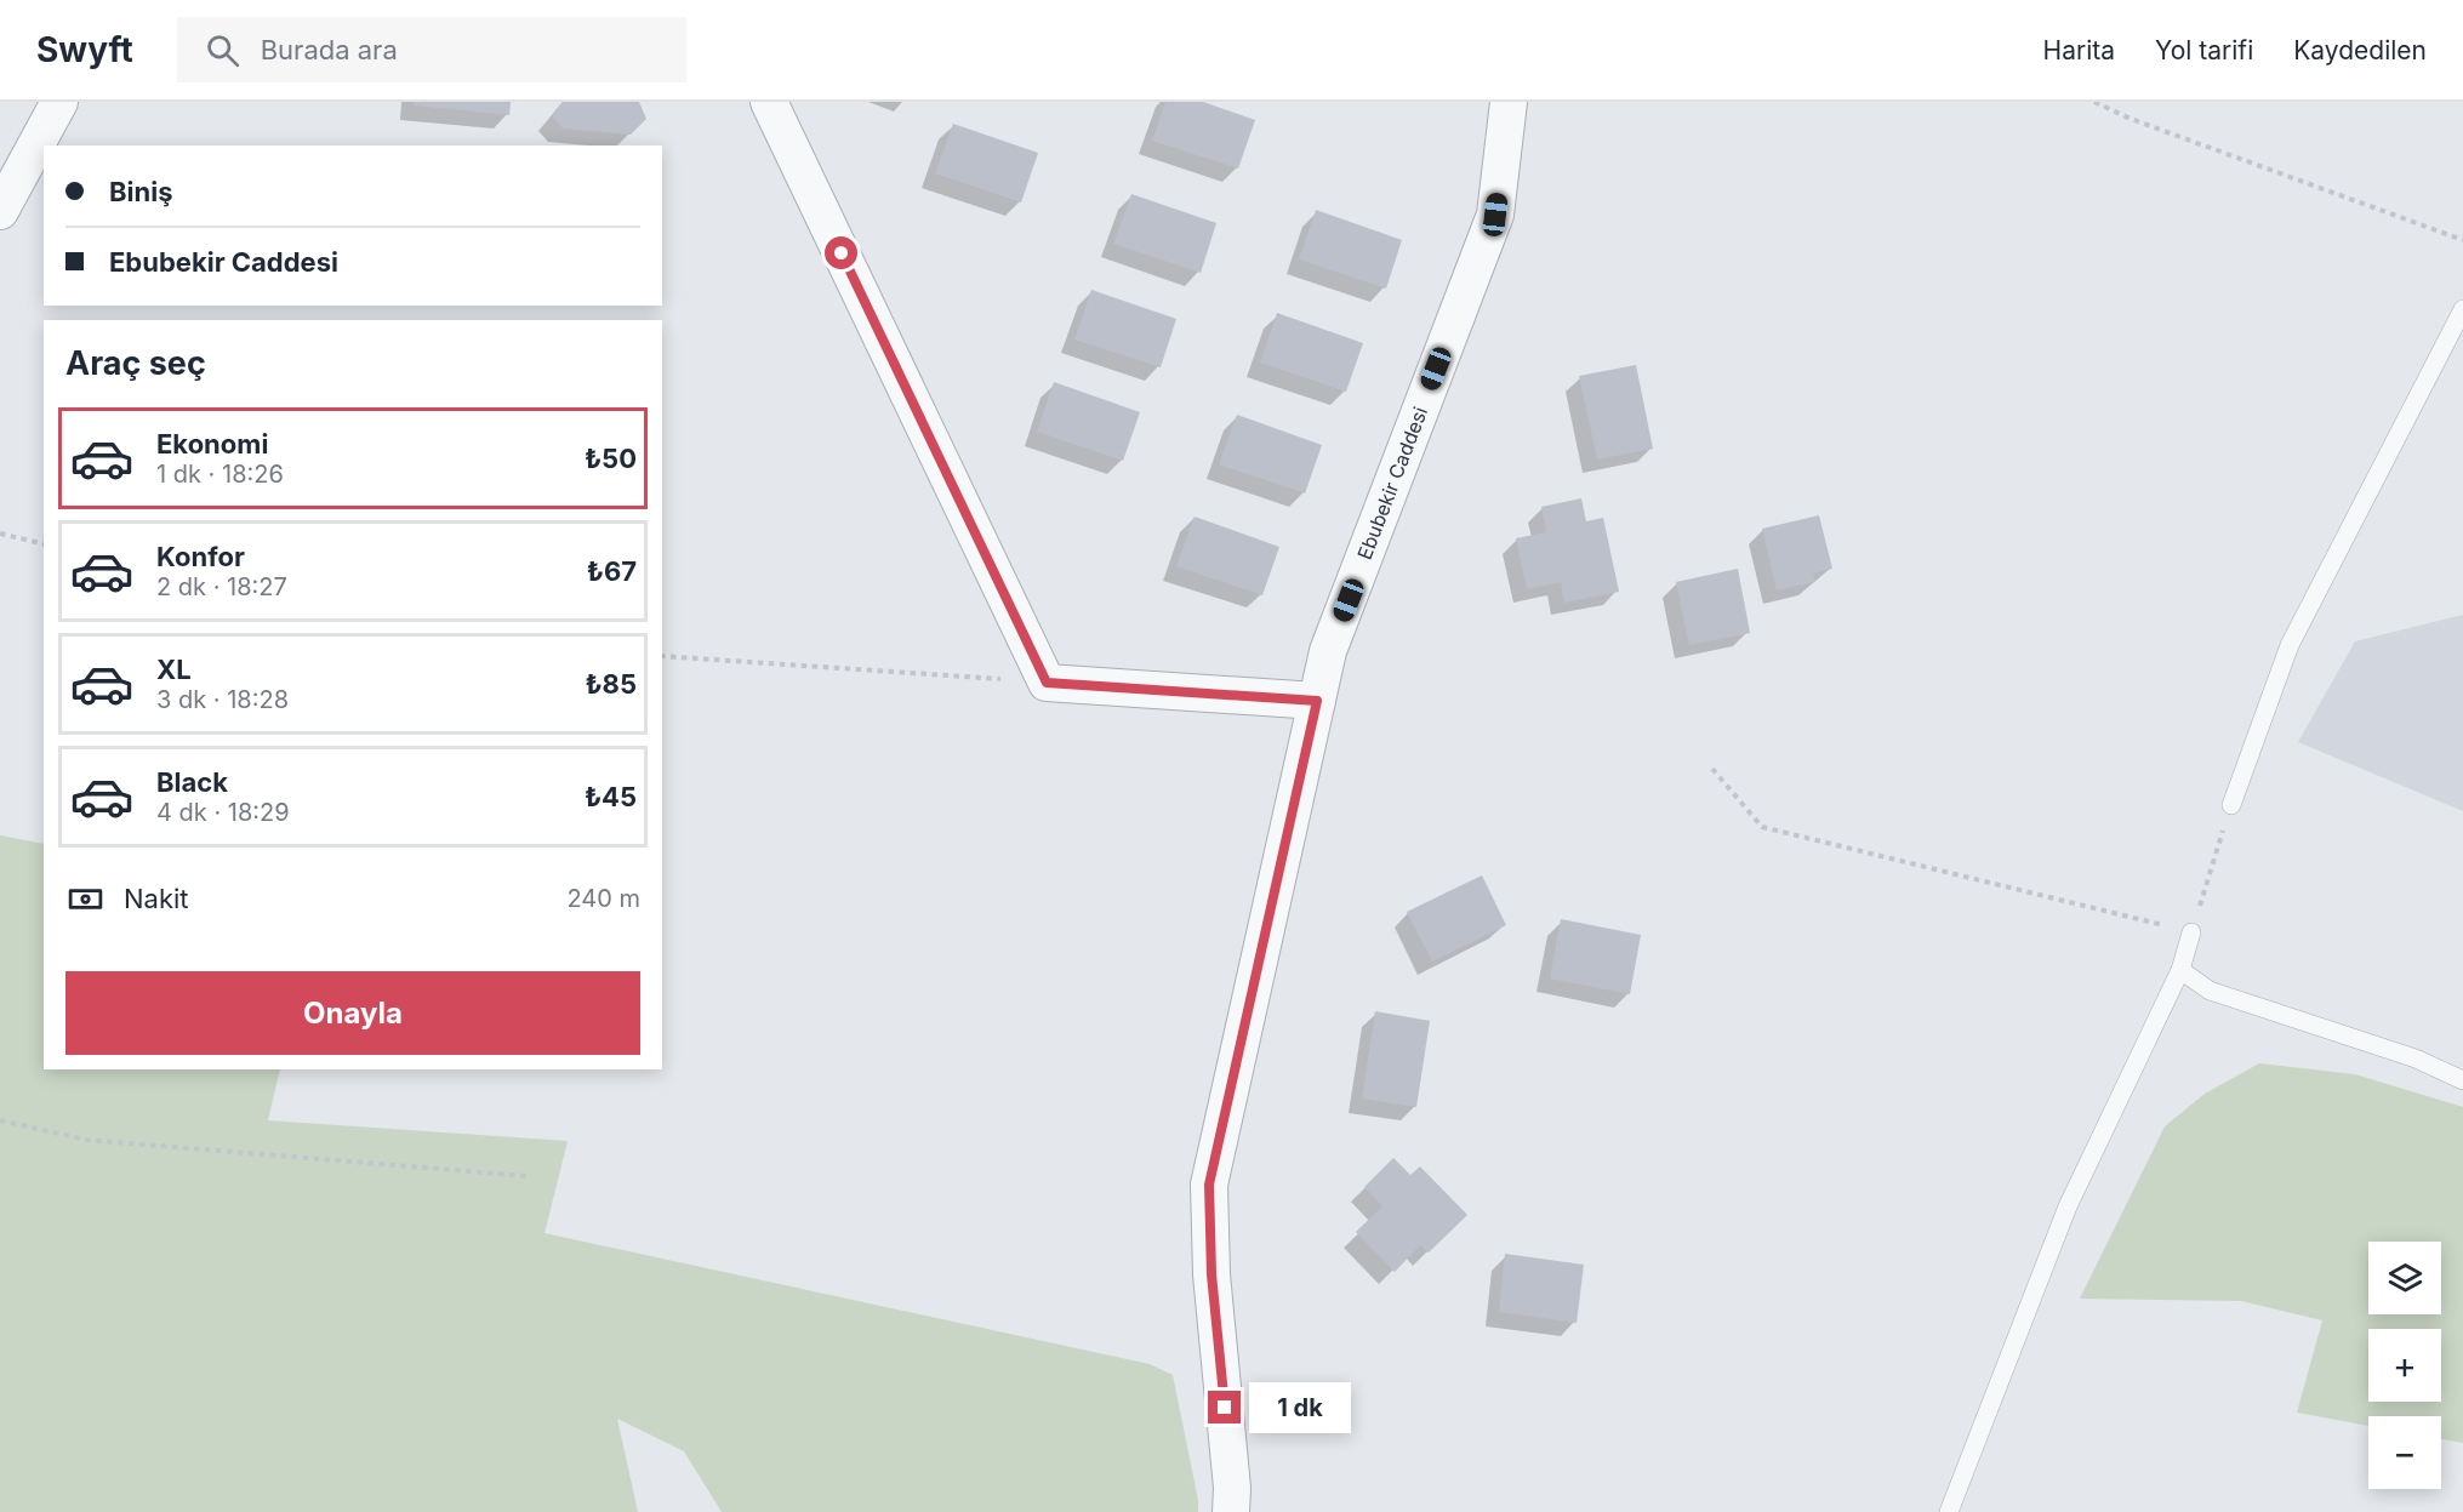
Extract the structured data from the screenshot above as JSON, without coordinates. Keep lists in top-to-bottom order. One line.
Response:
{"streets":{"street":["Ebubekir Caddesi"]},"page":{"header":"Swyft","search":"Burada ara","nav":["Harita","Yol tarifi","Kaydedilen"],"banner":["Biniş","Ebubekir Caddesi"],"heading":"Araç seç","list":[{"name":"Ekonomi","note":"1 dk · 18:26","value":"₺50"},{"name":"Konfor","note":"2 dk · 18:27","value":"₺67"},{"name":"XL","note":"3 dk · 18:28","value":"₺85"},{"name":"Black","note":"4 dk · 18:29","value":"₺45"}],"pay":["Nakit","240 m"],"buttons":"Onayla","map_buttons":["+","−"],"bubble":"1 dk"}}
